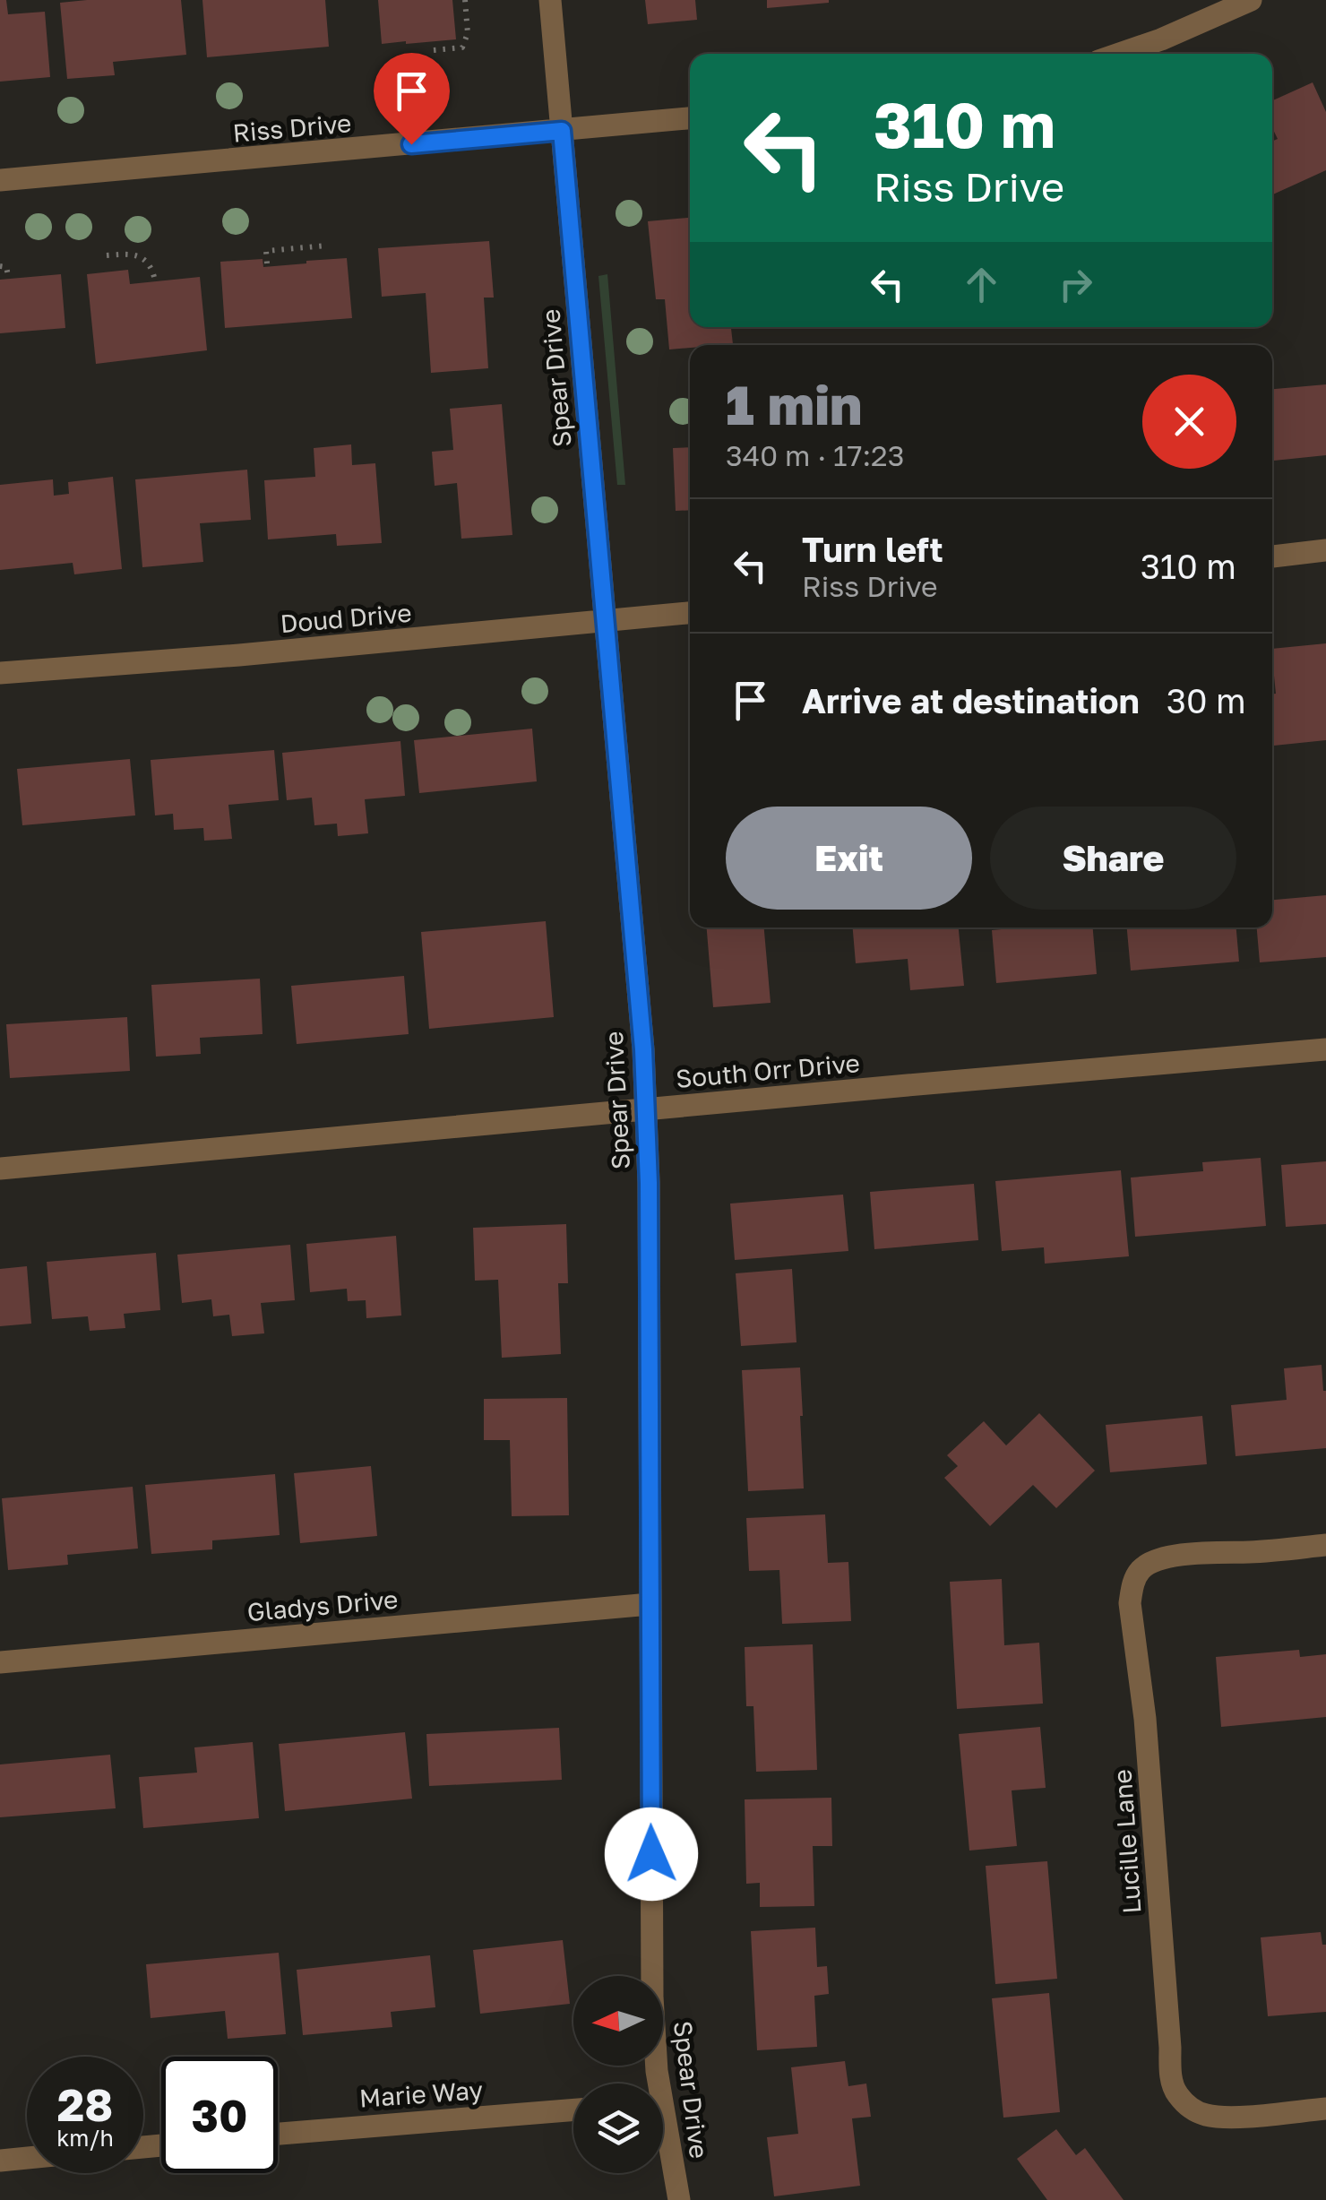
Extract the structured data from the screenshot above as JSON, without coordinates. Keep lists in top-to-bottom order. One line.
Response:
{"streets":{"street":["Riss Drive","Spear Drive","Doud Drive","South Orr Drive","Gladys Drive","Lucille Lane","Marie Way"]},"crossings":[["Riss Drive","Spear Drive"],["Spear Drive","Doud Drive"],["Spear Drive","South Orr Drive"],["Spear Drive","Gladys Drive"]],"north":"left","page":{"turn":["310 m","Riss Drive"],"heading":["1 min","340 m · 17:23"],"list":[{"name":"Turn left","note":"Riss Drive","value":"310 m"},{"name":"Arrive at destination","value":"30 m"}],"buttons":["Exit","Share"],"speed":"28 km/h","limit":"30"}}
